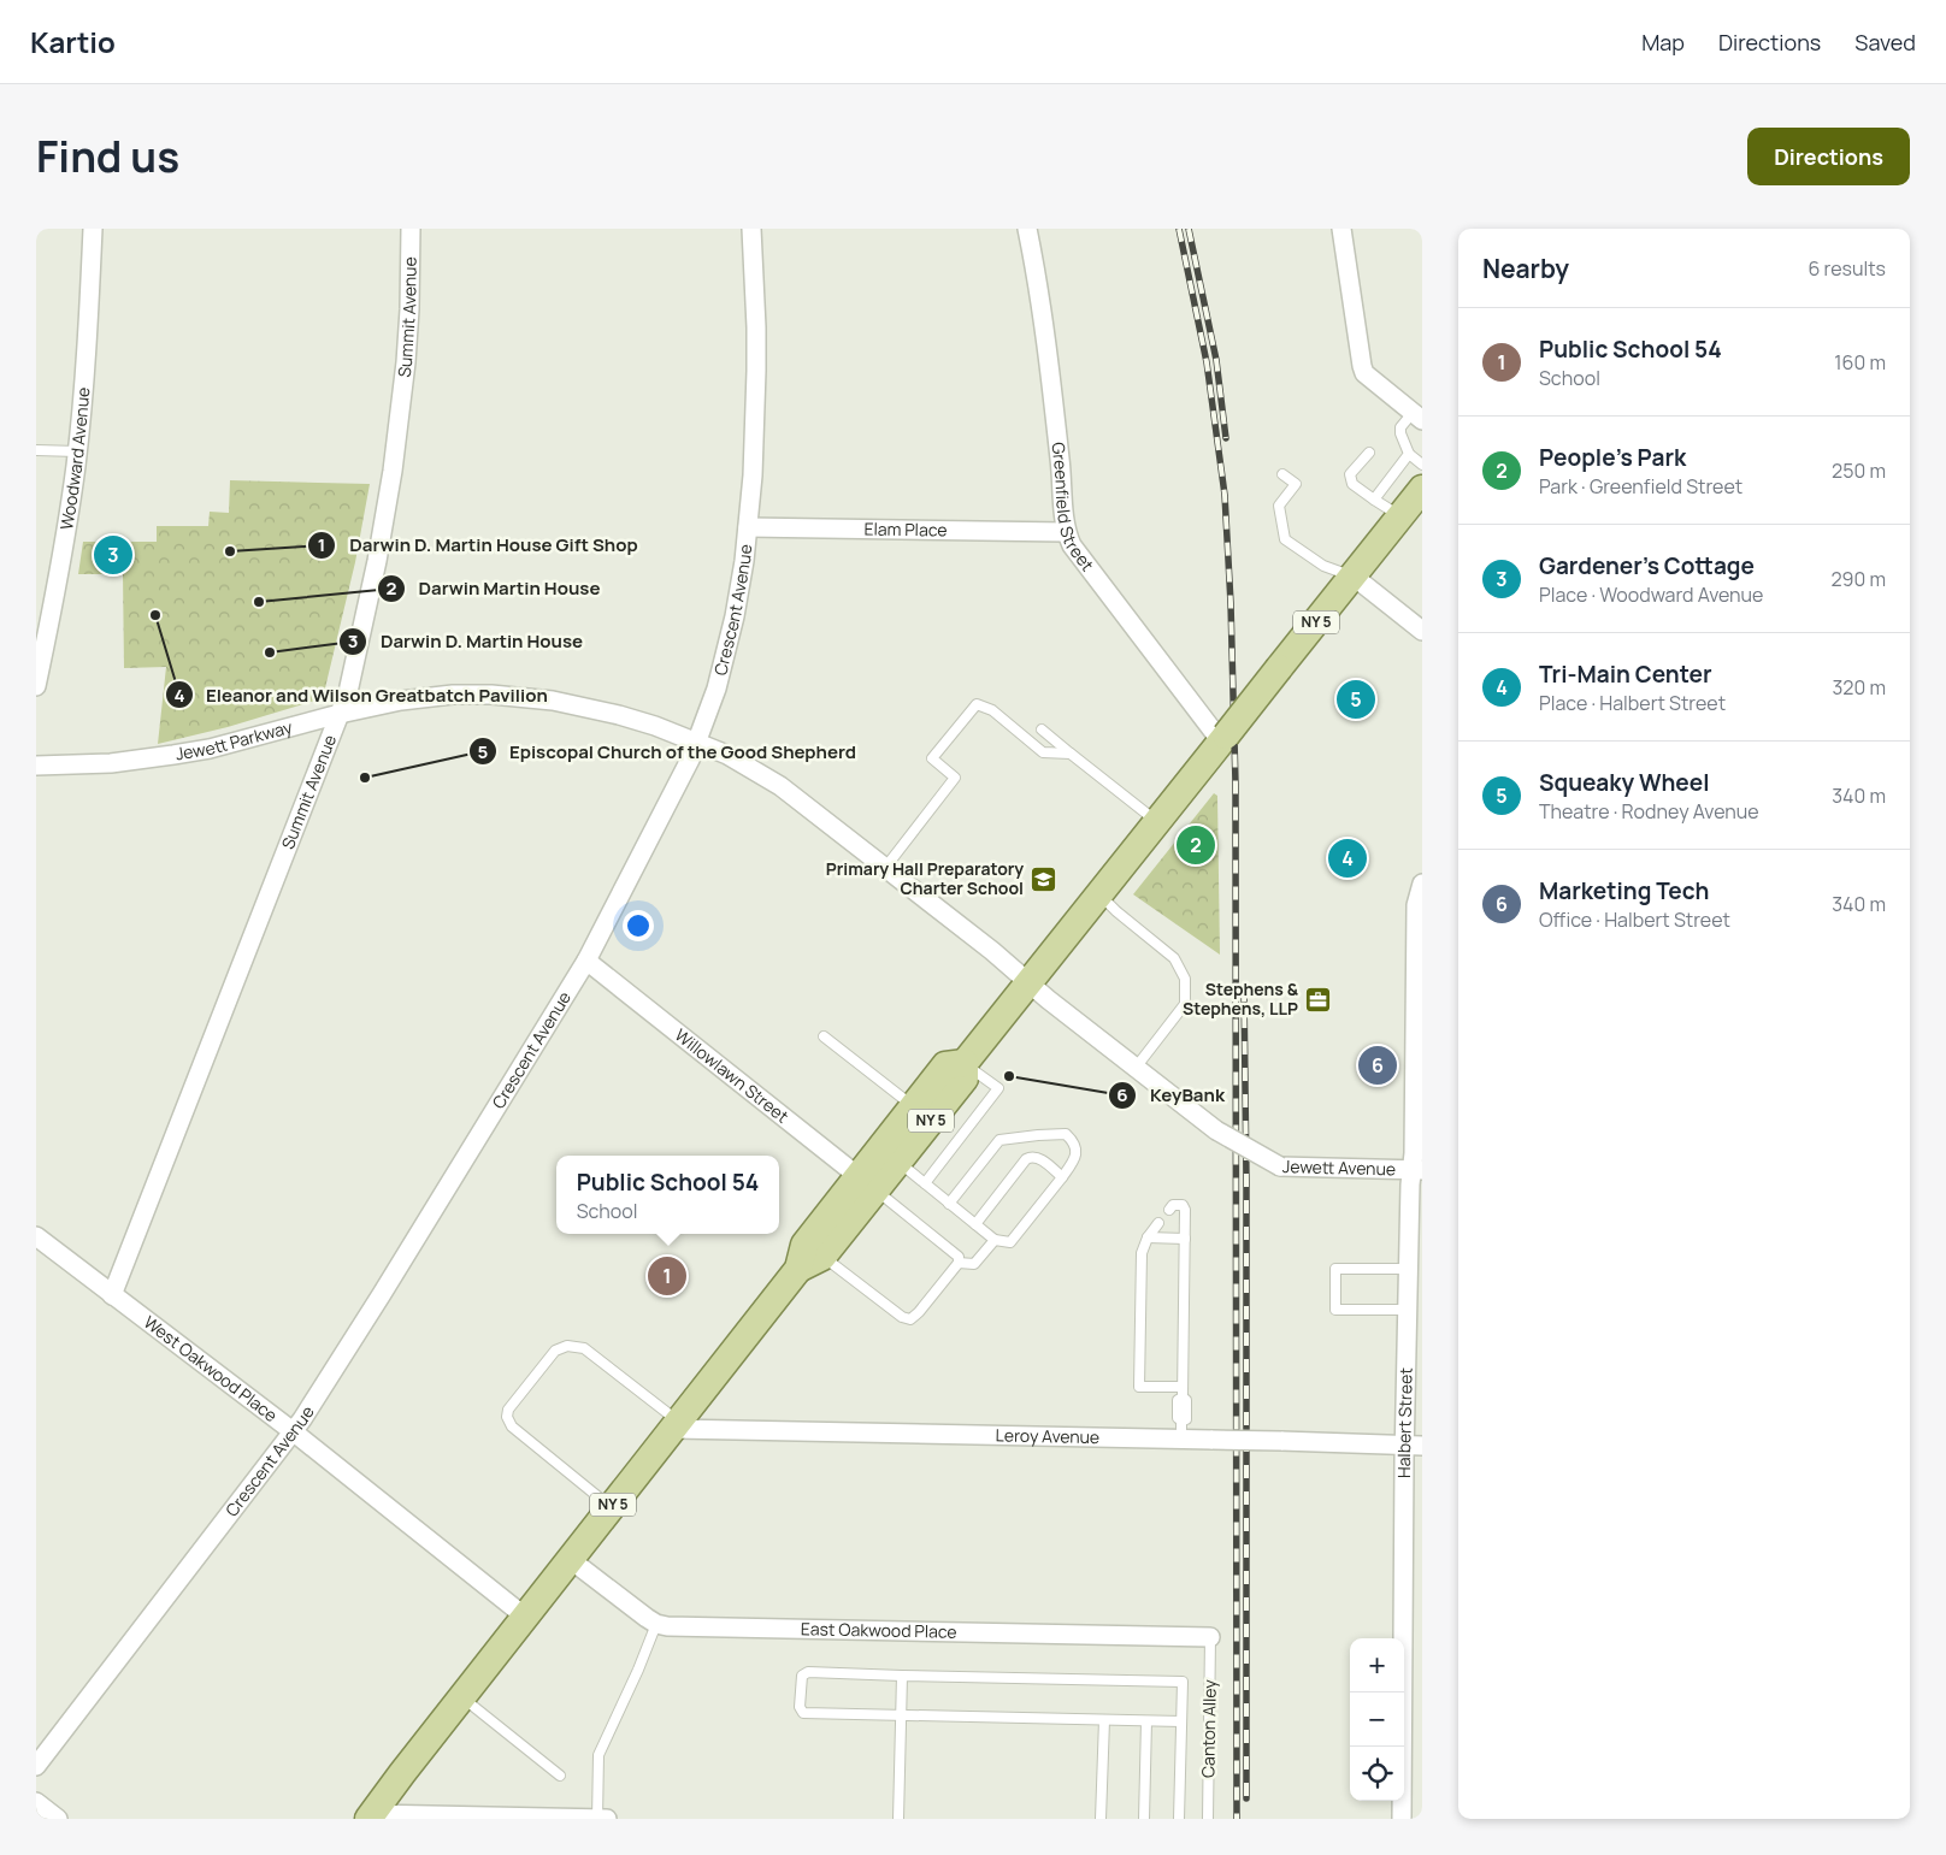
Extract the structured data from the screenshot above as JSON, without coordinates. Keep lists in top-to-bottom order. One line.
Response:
{"streets":{"main road":["NY 5"],"street":["Summit Avenue","Woodward Avenue","Greenfield Street","Elam Place","Crescent Avenue","Jewett Parkway","Willowlawn Street","Jewett Avenue","West Oakwood Place","Halbert Street","Leroy Avenue","East Oakwood Place"],"lane":["Canton Alley"]},"crossings":[["Summit Avenue","Jewett Parkway"],["Summit Avenue","West Oakwood Place"],["Greenfield Street","Elam Place"],["Greenfield Street","NY 5"],["Elam Place","Crescent Avenue"],["Crescent Avenue","Jewett Parkway"],["Crescent Avenue","Willowlawn Street"],["Crescent Avenue","West Oakwood Place"],["NY 5","Jewett Parkway"],["NY 5","Willowlawn Street"],["NY 5","Jewett Avenue"],["NY 5","West Oakwood Place"],["NY 5","Leroy Avenue"],["Jewett Parkway","Jewett Avenue"],["Jewett Avenue","Halbert Street"],["Halbert Street","Leroy Avenue"],["East Oakwood Place","Canton Alley"]],"places":{"other":["Darwin D. Martin House Gift Shop","Darwin Martin House","Eleanor and Wilson Greatbatch Pavilion","Darwin D. Martin House","Episcopal Church of the Good Shepherd","KeyBank"],"school or university":["Primary Hall Preparatory Charter School"],"office":["Stephens & Stephens, LLP"]},"page":{"header":"Kartio","nav":["Map","Directions","Saved"],"title":"Find us","buttons":"Directions","heading":["Nearby","6 results"],"list":[{"mark":"1","name":"Public School 54","note":"School","value":"160 m"},{"mark":"2","name":"People's Park","note":"Park · Greenfield Street","value":"250 m"},{"mark":"3","name":"Gardener's Cottage","note":"Place · Woodward Avenue","value":"290 m"},{"mark":"4","name":"Tri-Main Center","note":"Place · Halbert Street","value":"320 m"},{"mark":"5","name":"Squeaky Wheel","note":"Theatre · Rodney Avenue","value":"340 m"},{"mark":"6","name":"Marketing Tech","note":"Office · Halbert Street","value":"340 m"}],"pins":["3","5","2","4","6","1"],"popup":["Public School 54","School"],"map_buttons":["+","−"]}}
